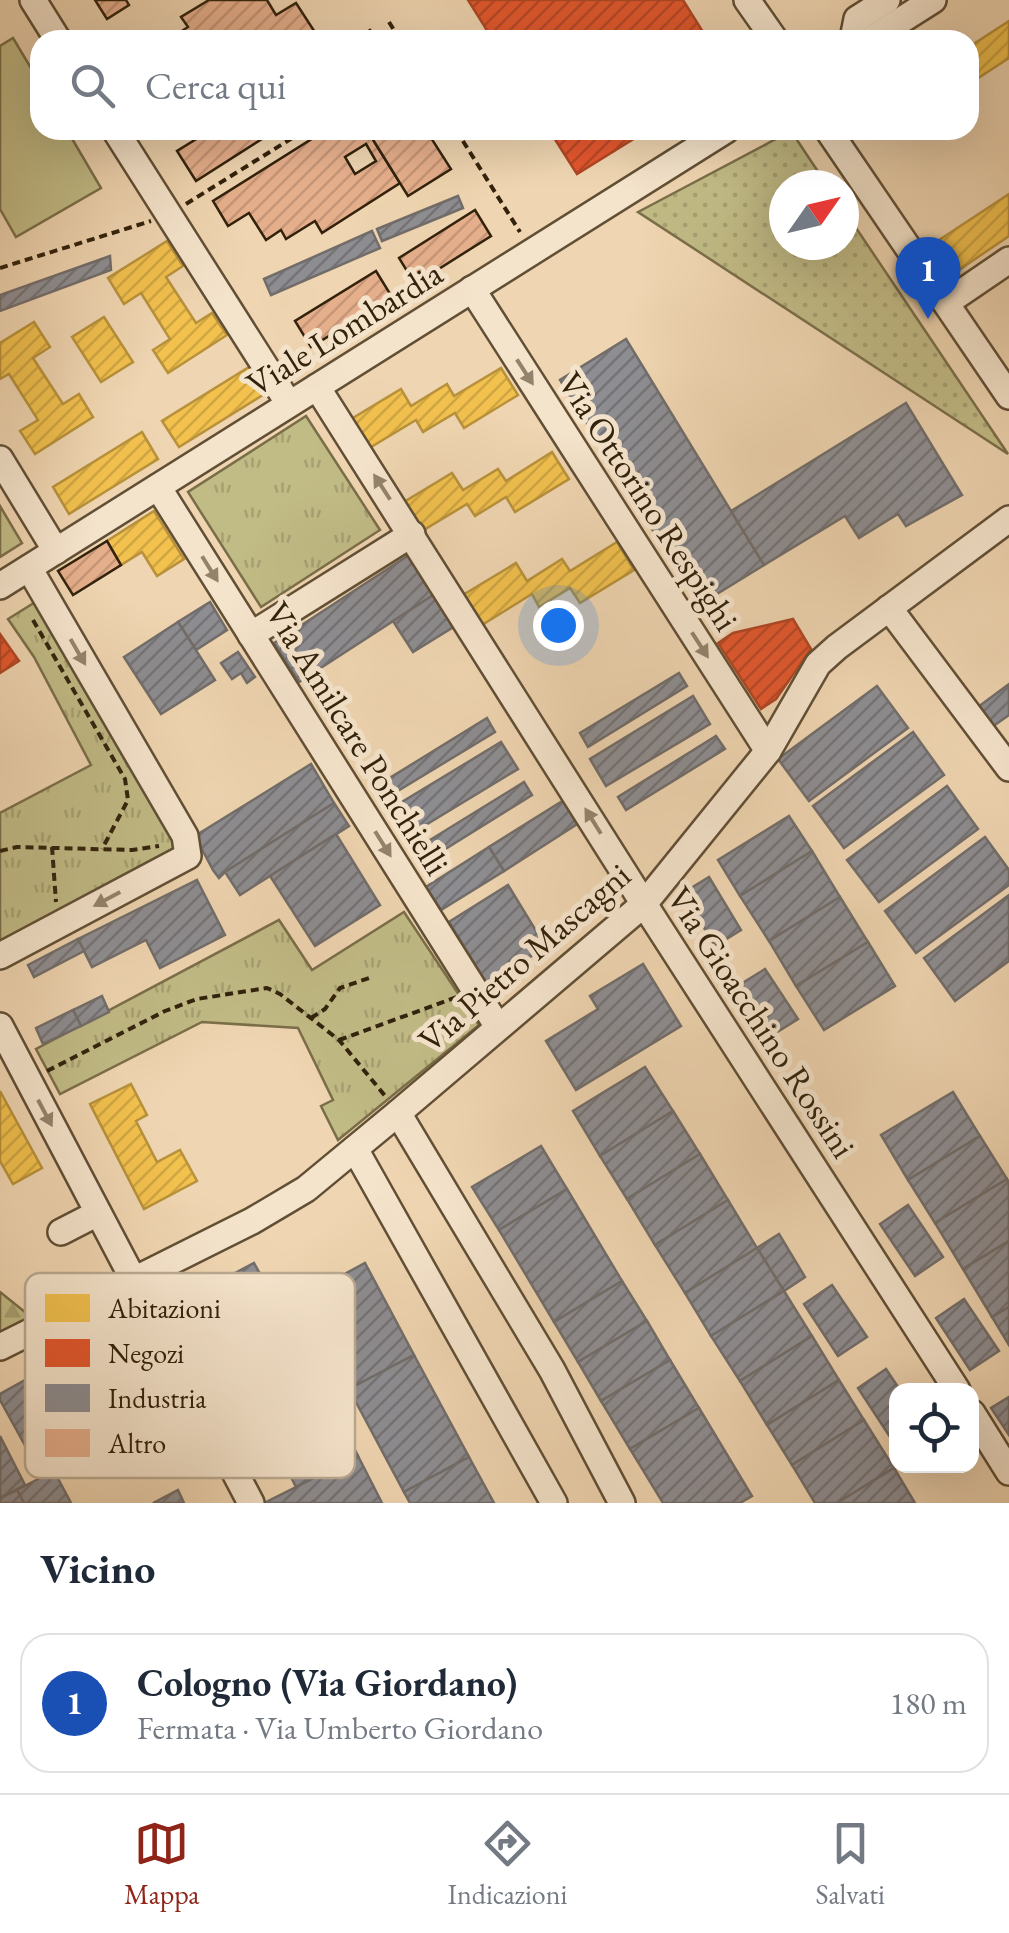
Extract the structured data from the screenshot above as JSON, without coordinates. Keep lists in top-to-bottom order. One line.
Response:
{"streets":{"street":["Viale Lombardia","Via Ottorino Respighi","Via Amilcare Ponchielli","Via Pietro Mascagni","Via Gioacchino Rossini"]},"crossings":[["Viale Lombardia","Via Ottorino Respighi"],["Viale Lombardia","Via Amilcare Ponchielli"],["Viale Lombardia","Via Gioacchino Rossini"],["Via Ottorino Respighi","Via Pietro Mascagni"],["Via Amilcare Ponchielli","Via Pietro Mascagni"],["Via Pietro Mascagni","Via Gioacchino Rossini"]],"one_way":["Via Ottorino Respighi","Via Gioacchino Rossini"],"legend":["Abitazioni","Negozi","Industria","Altro"],"north":"top right","page":{"search":"Cerca qui","pins":"1","heading":"Vicino","list":[{"mark":"1","name":"Cologno (Via Giordano)","note":"Fermata · Via Umberto Giordano","value":"180 m"}],"nav":["Mappa","Indicazioni","Salvati"]}}
